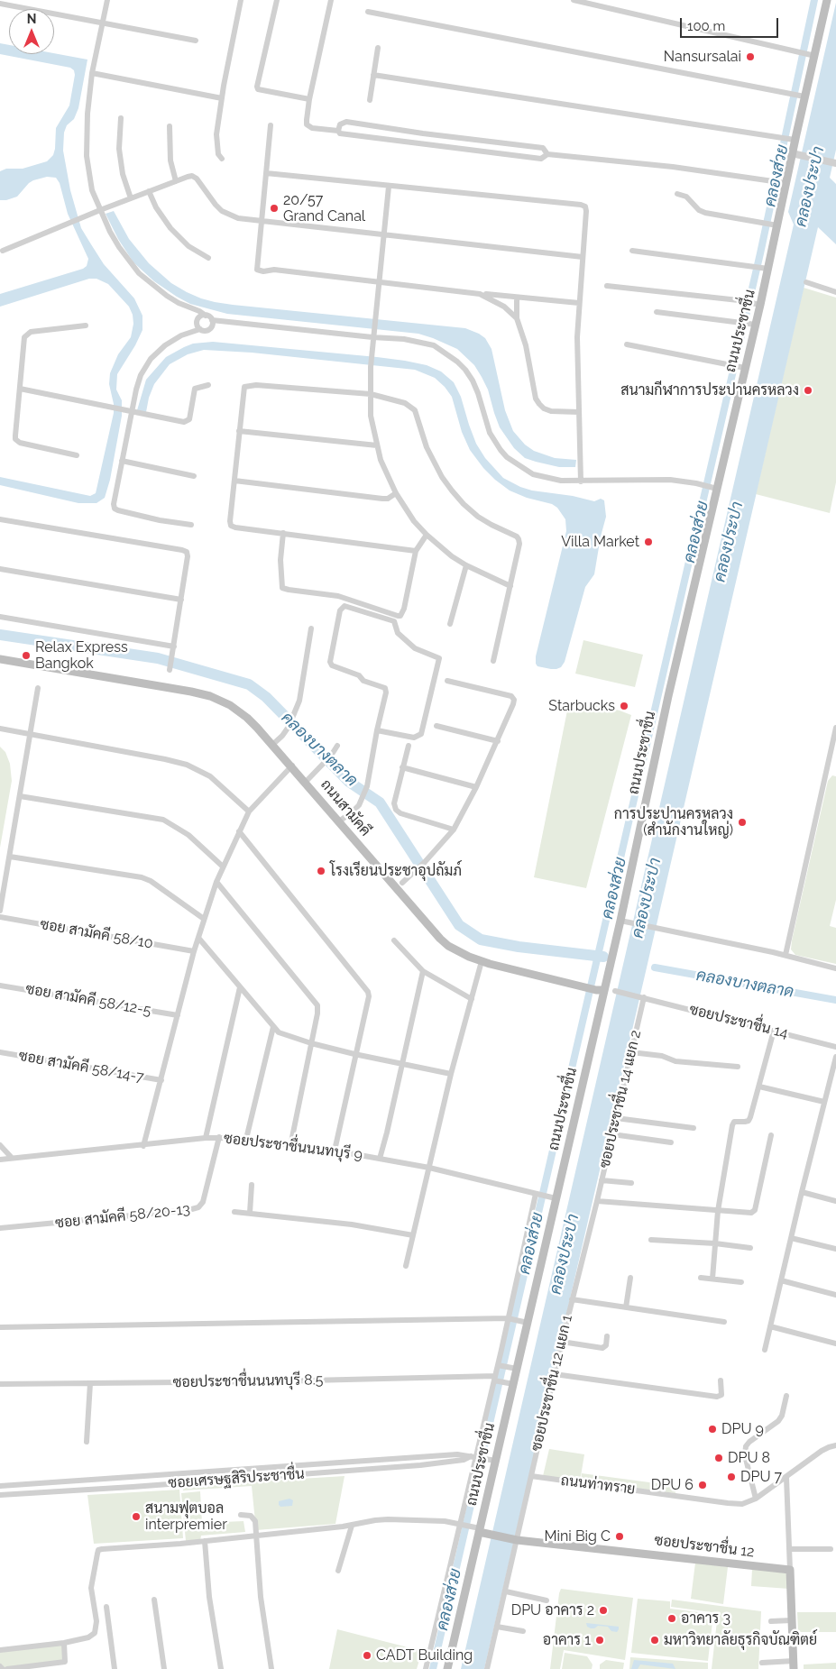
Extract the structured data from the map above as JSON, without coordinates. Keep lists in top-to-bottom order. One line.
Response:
{"streets":{"main road":["ถนนประชาชื่น","ถนนสามัคคี","ซอยประชาชื่น 12"],"street":["ซอย สามัคคี 58/10","ซอย สามัคคี 58/12-5","ซอยประชาชื่น 14","ซอย สามัคคี 58/14-7","ซอยประชาชื่น 14 แยก 2","ซอยประชาชื่นนนทบุรี 9","ซอย สามัคคี 58/20-13","ซอยประชาชื่นนนทบุรี 8.5","ซอยประชาชื่น 12 แยก 1","ซอยเศรษฐสิริประชาชื่น","ถนนท่าทราย"]},"crossings":[["ถนนประชาชื่น","ถนนสามัคคี"],["ถนนประชาชื่น","ซอยประชาชื่นนนทบุรี 9"],["ถนนประชาชื่น","ซอยประชาชื่นนนทบุรี 8.5"],["ถนนประชาชื่น","ซอยเศรษฐสิริประชาชื่น"],["ถนนประชาชื่น","ซอยประชาชื่น 12"],["ซอยประชาชื่น 14","ซอยประชาชื่น 14 แยก 2"],["ซอยประชาชื่น 14 แยก 2","ซอยประชาชื่น 12 แยก 1"],["ซอยประชาชื่นนนทบุรี 9","ซอย สามัคคี 58/20-13"],["ซอยประชาชื่น 12 แยก 1","ถนนท่าทราย"],["ซอยประชาชื่น 12 แยก 1","ซอยประชาชื่น 12"]],"water":["คลองส่วย","คลองประปา","คลองบางตลาด"],"places":["Nansursalai","20/57 Grand Canal","สนามกีฬาการประปานครหลวง","Villa Market","Relax Express Bangkok","Starbucks","การประปานครหลวง (สำนักงานใหญ่)","โรงเรียนประชาอุปถัมภ์","DPU 9","DPU 8","DPU 7","DPU 6","สนามฟุตบอล interpremier","Mini Big C","DPU อาคาร 2","อาคาร 3","อาคาร 1","มหาวิทยาลัยธุรกิจบัณฑิตย์","CADT Building"],"scale_bar":"100 m","north":"top"}
